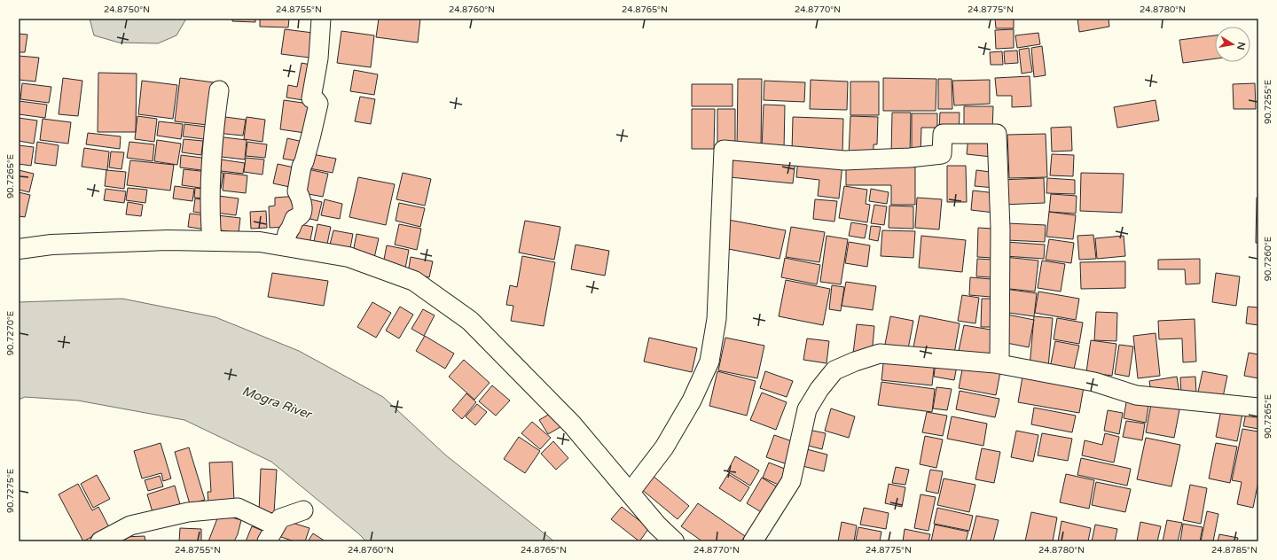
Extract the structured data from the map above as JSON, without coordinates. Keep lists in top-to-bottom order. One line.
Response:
{"water":["Mogra River"],"north":"right","coordinates":["24.8750°N","24.8755°N","24.8760°N","24.8765°N","24.8770°N","24.8775°N","24.8780°N","90.7255°E","90.7265°E","90.7260°E","90.7270°E","90.7275°E","24.8785°N"]}
